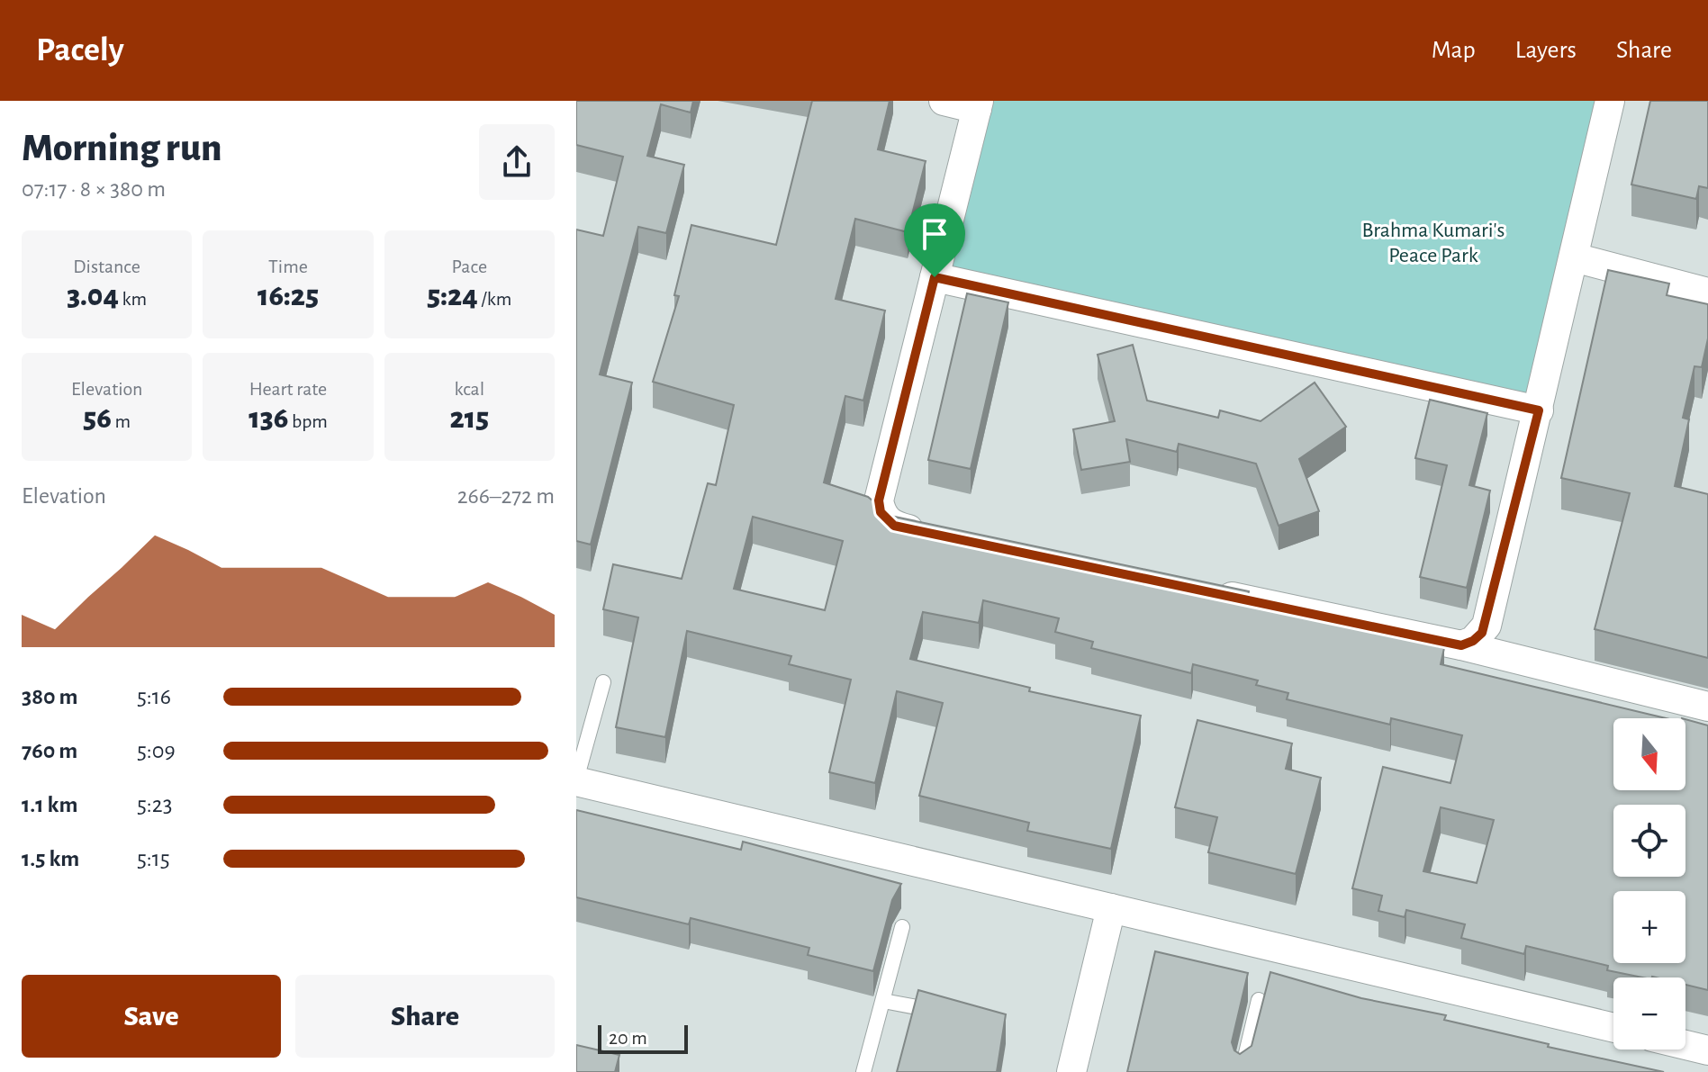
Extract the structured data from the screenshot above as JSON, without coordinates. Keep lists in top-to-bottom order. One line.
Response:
{"parks":["Brahma Kumari's Peace Park"],"scale_bar":"20 m","north":"bottom","page":{"header":"Pacely","nav":["Map","Layers","Share"],"heading":["Morning run","07:17 · 8 × 380 m"],"stats":[["Distance","3.04 km"],["Time","16:25"],["Pace","5:24 /km"],["Elevation","56 m"],["Heart rate","136 bpm"],["kcal","215"]],"chart":["Elevation","266–272 m"],"list":[{"name":"380 m","note":"5:16"},{"name":"760 m","note":"5:09"},{"name":"1.1 km","note":"5:23"},{"name":"1.5 km","note":"5:15"}],"map_buttons":["+","−"],"buttons":["Save","Share"],"scale":"20 m"}}
